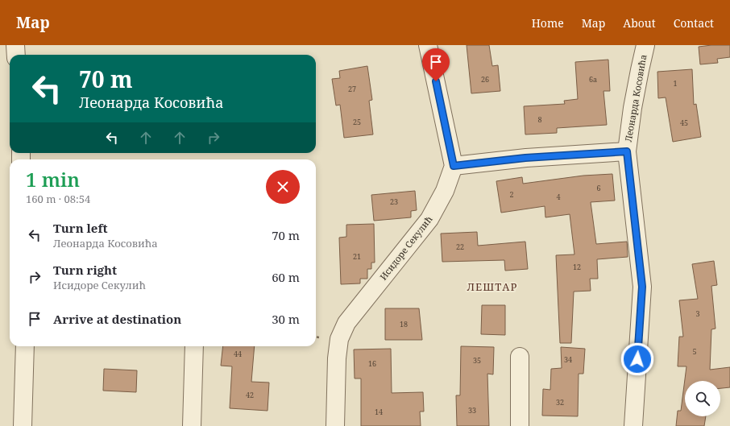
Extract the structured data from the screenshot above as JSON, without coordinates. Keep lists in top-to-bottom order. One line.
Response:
{"streets":{"street":["Леонарда Косовића","Исидоре Секулић"]},"crossings":[["Леонарда Косовића","Исидоре Секулић"]],"districts":["ЛЕШТАР"],"house_numbers":["26","6a","1","27","8","25","45","6","2","4","23","22","21","12","3","18","5","44","34","35","16","42","32","33","14"],"page":{"header":"Map","nav":["Home","Map","About","Contact"],"turn":["70 m","Леонарда Косовића"],"heading":["1 min","160 m · 08:54"],"list":[{"name":"Turn left","note":"Леонарда Косовића","value":"70 m"},{"name":"Turn right","note":"Исидоре Секулић","value":"60 m"},{"name":"Arrive at destination","value":"30 m"}]}}
